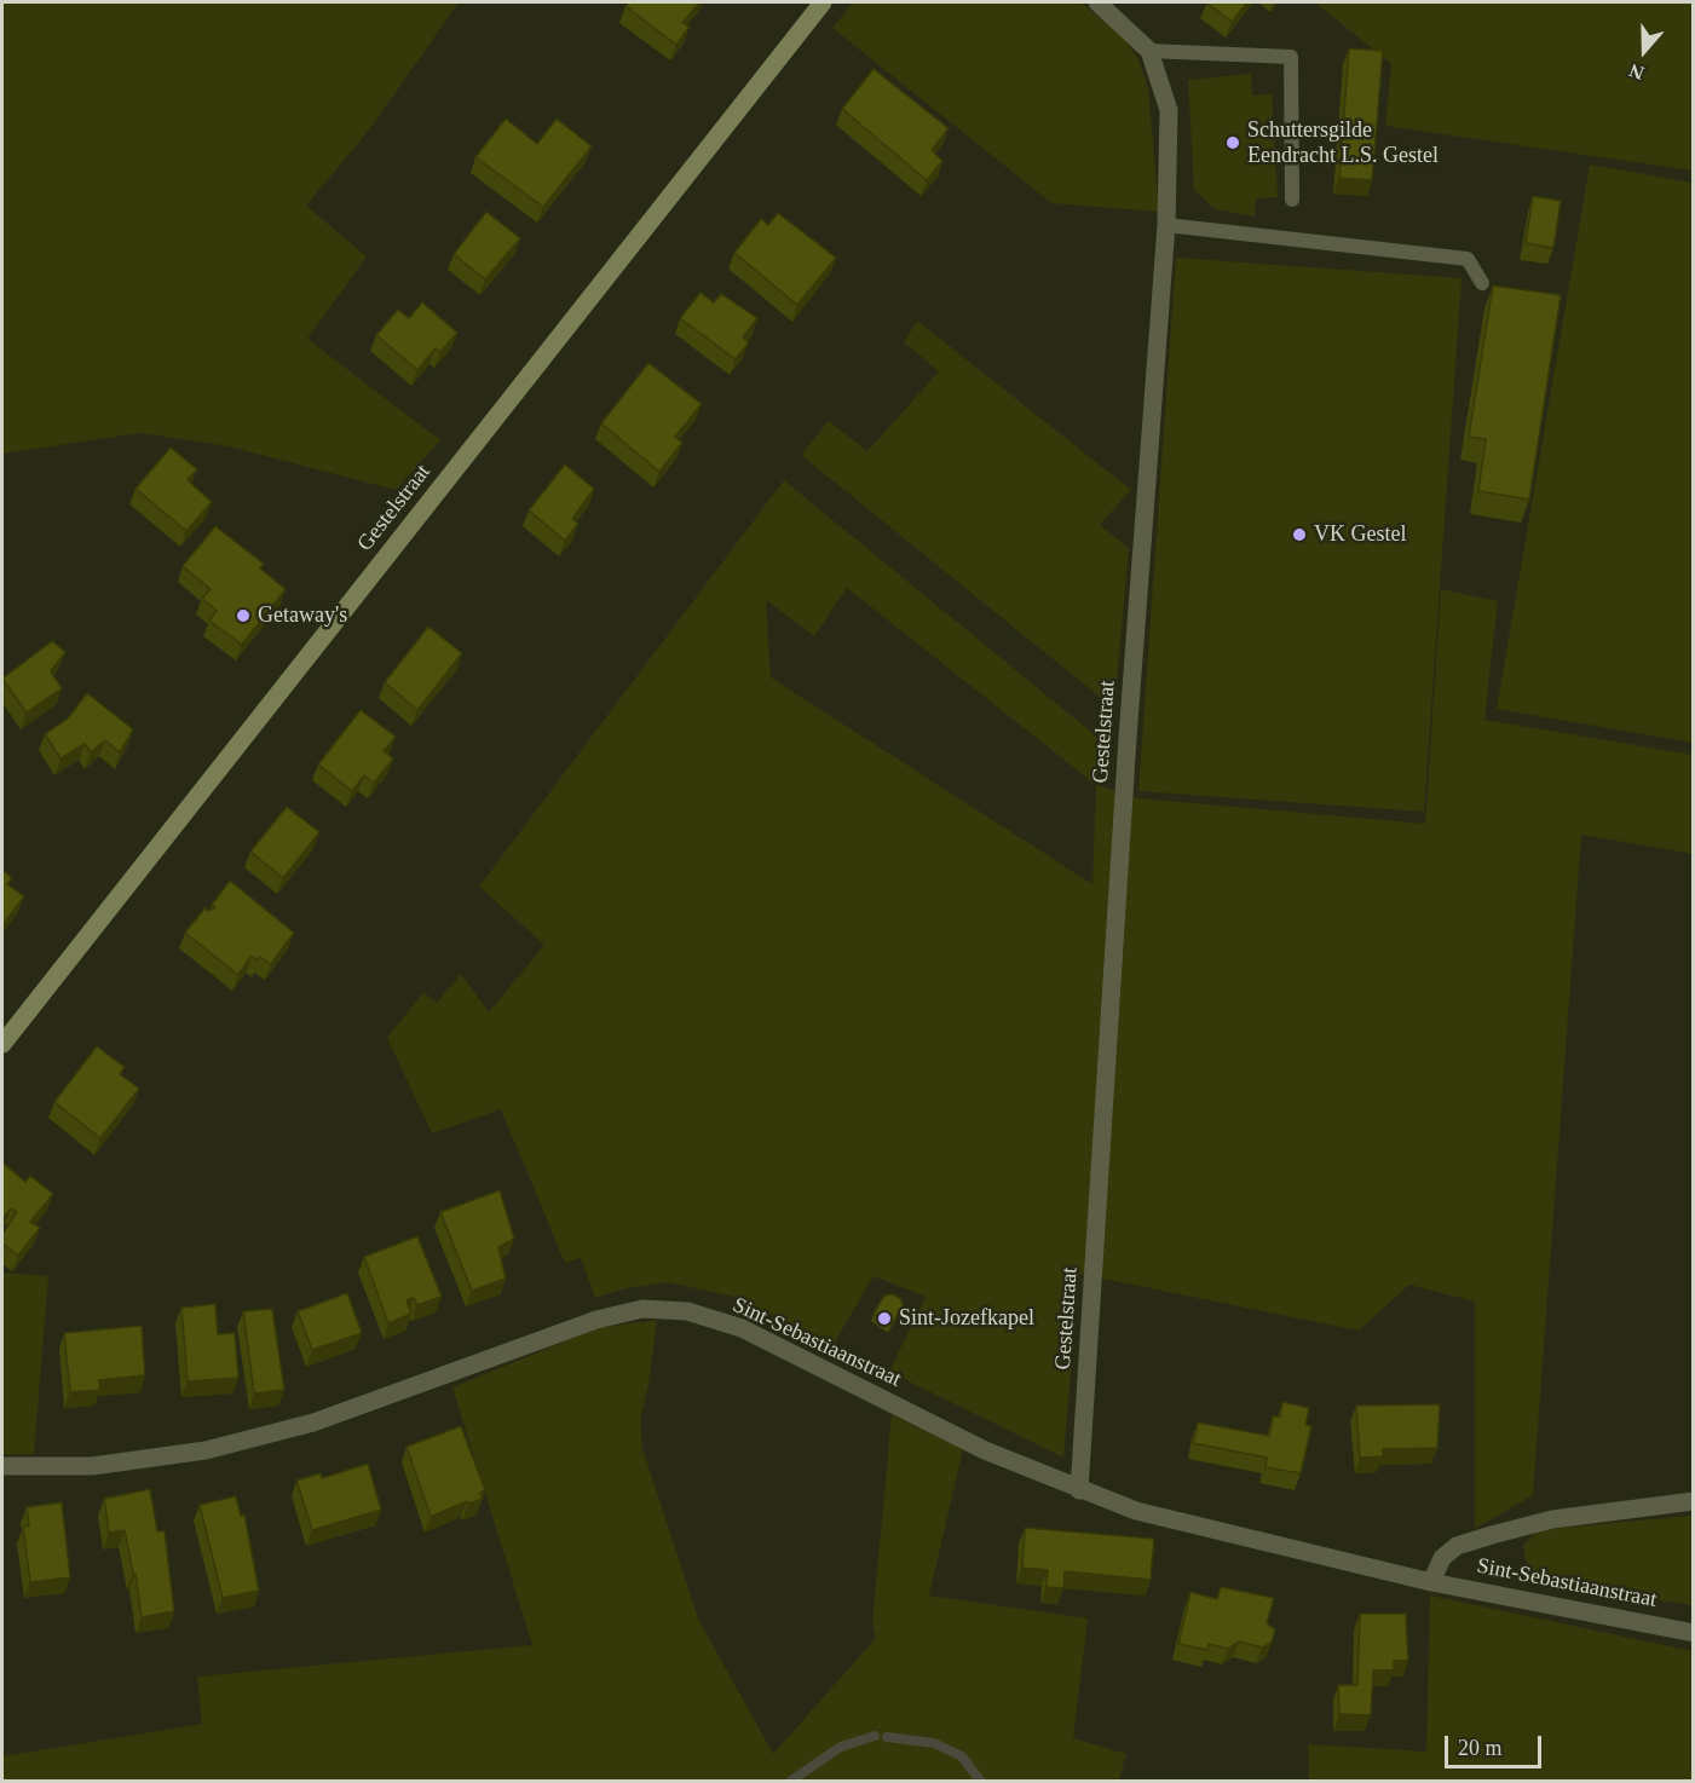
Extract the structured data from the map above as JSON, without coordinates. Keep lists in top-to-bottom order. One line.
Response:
{"streets":{"main road":["Gestelstraat"],"street":["Sint-Sebastiaanstraat"]},"crossings":[["Gestelstraat","Sint-Sebastiaanstraat"]],"places":["Schuttersgilde Eendracht L.S. Gestel","VK Gestel","Getaway's","Sint-Jozefkapel"],"scale_bar":"20 m","north":"bottom"}
